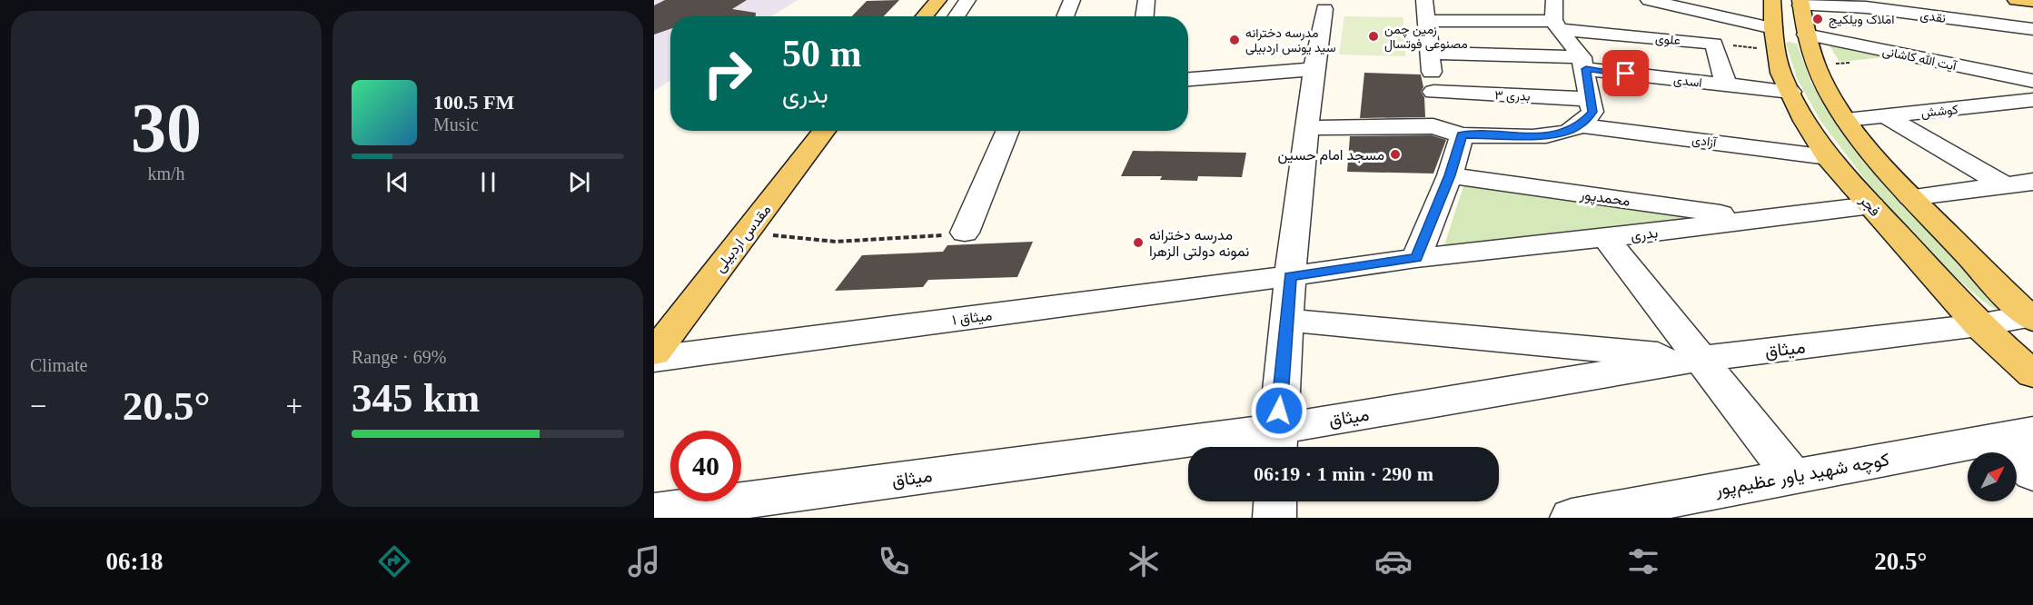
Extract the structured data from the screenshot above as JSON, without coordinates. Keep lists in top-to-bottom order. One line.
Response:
{"streets":{"main road":["فجر","مقدس اردبیلی"],"street":["نقدی","علوی","آیت الله کاشانی","اسدی","بدری ۳","کوشش","آزادی","محمدپور","بدری","میثاق ۱","میثاق","کوچه شهید یاور عظیم‌پور"]},"crossings":[["اسدی","فجر"],["آزادی","فجر"],["محمدپور","بدری"],["فجر","بدری"],["فجر","میثاق"],["بدری","میثاق ۱"]],"places":["املاک ویلکیج","زمین چمن مصنوعی فوتسال","مدرسه دخترانه سید یونس اردبیلی","مسجد امام حسین","مدرسه دخترانه نمونه دولتی الزهرا"],"north":"top right","page":{"tile":[["30","km/h"],"Climate",["Range · 69%","345 km"]],"turn":["50 m","بدری"],"song":["100.5 FM","Music"],"heat":["−","20.5°","+"],"limit":"40","trip":"06:19 · 1 min · 290 m","tabs":["06:18","20.5°"]}}
